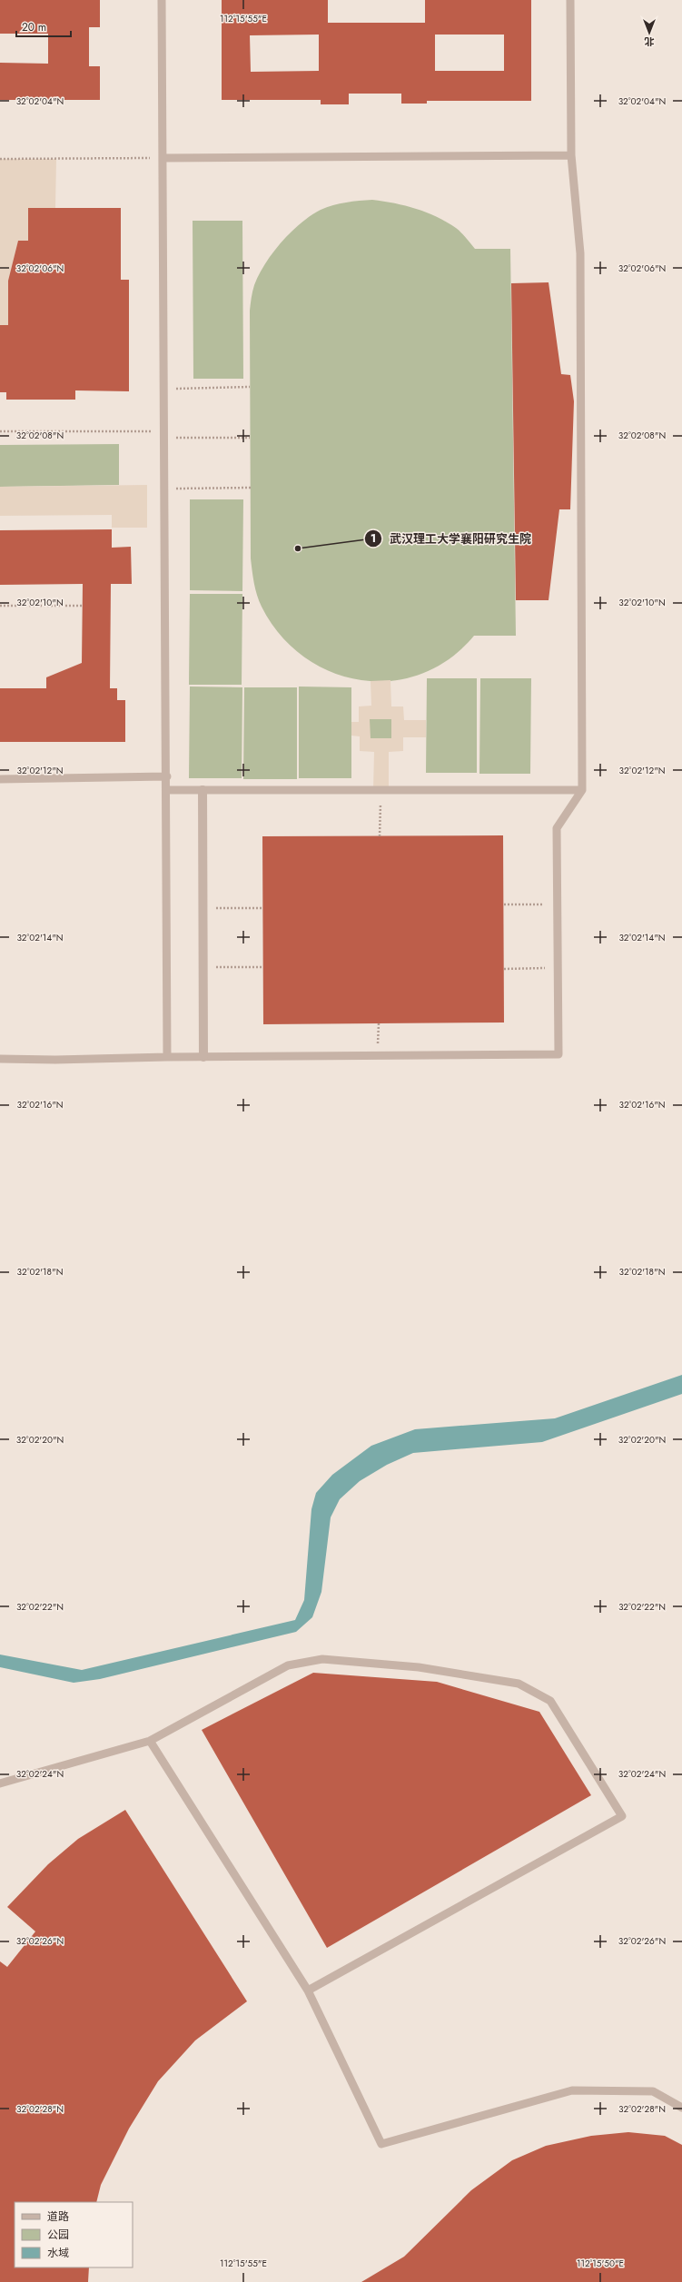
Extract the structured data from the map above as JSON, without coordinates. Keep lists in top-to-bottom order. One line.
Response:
{"places":["武汉理工大学襄阳研究生院"],"legend":["道路","公园","水域"],"scale_bar":"20 m","north":"bottom","coordinates":["112°15'55\"E","32°02'04\"N","32°02'06\"N","32°02'08\"N","32°02'10\"N","32°02'12\"N","32°02'14\"N","32°02'16\"N","32°02'18\"N","32°02'20\"N","32°02'22\"N","32°02'24\"N","32°02'26\"N","32°02'28\"N","112°15'50\"E"]}
